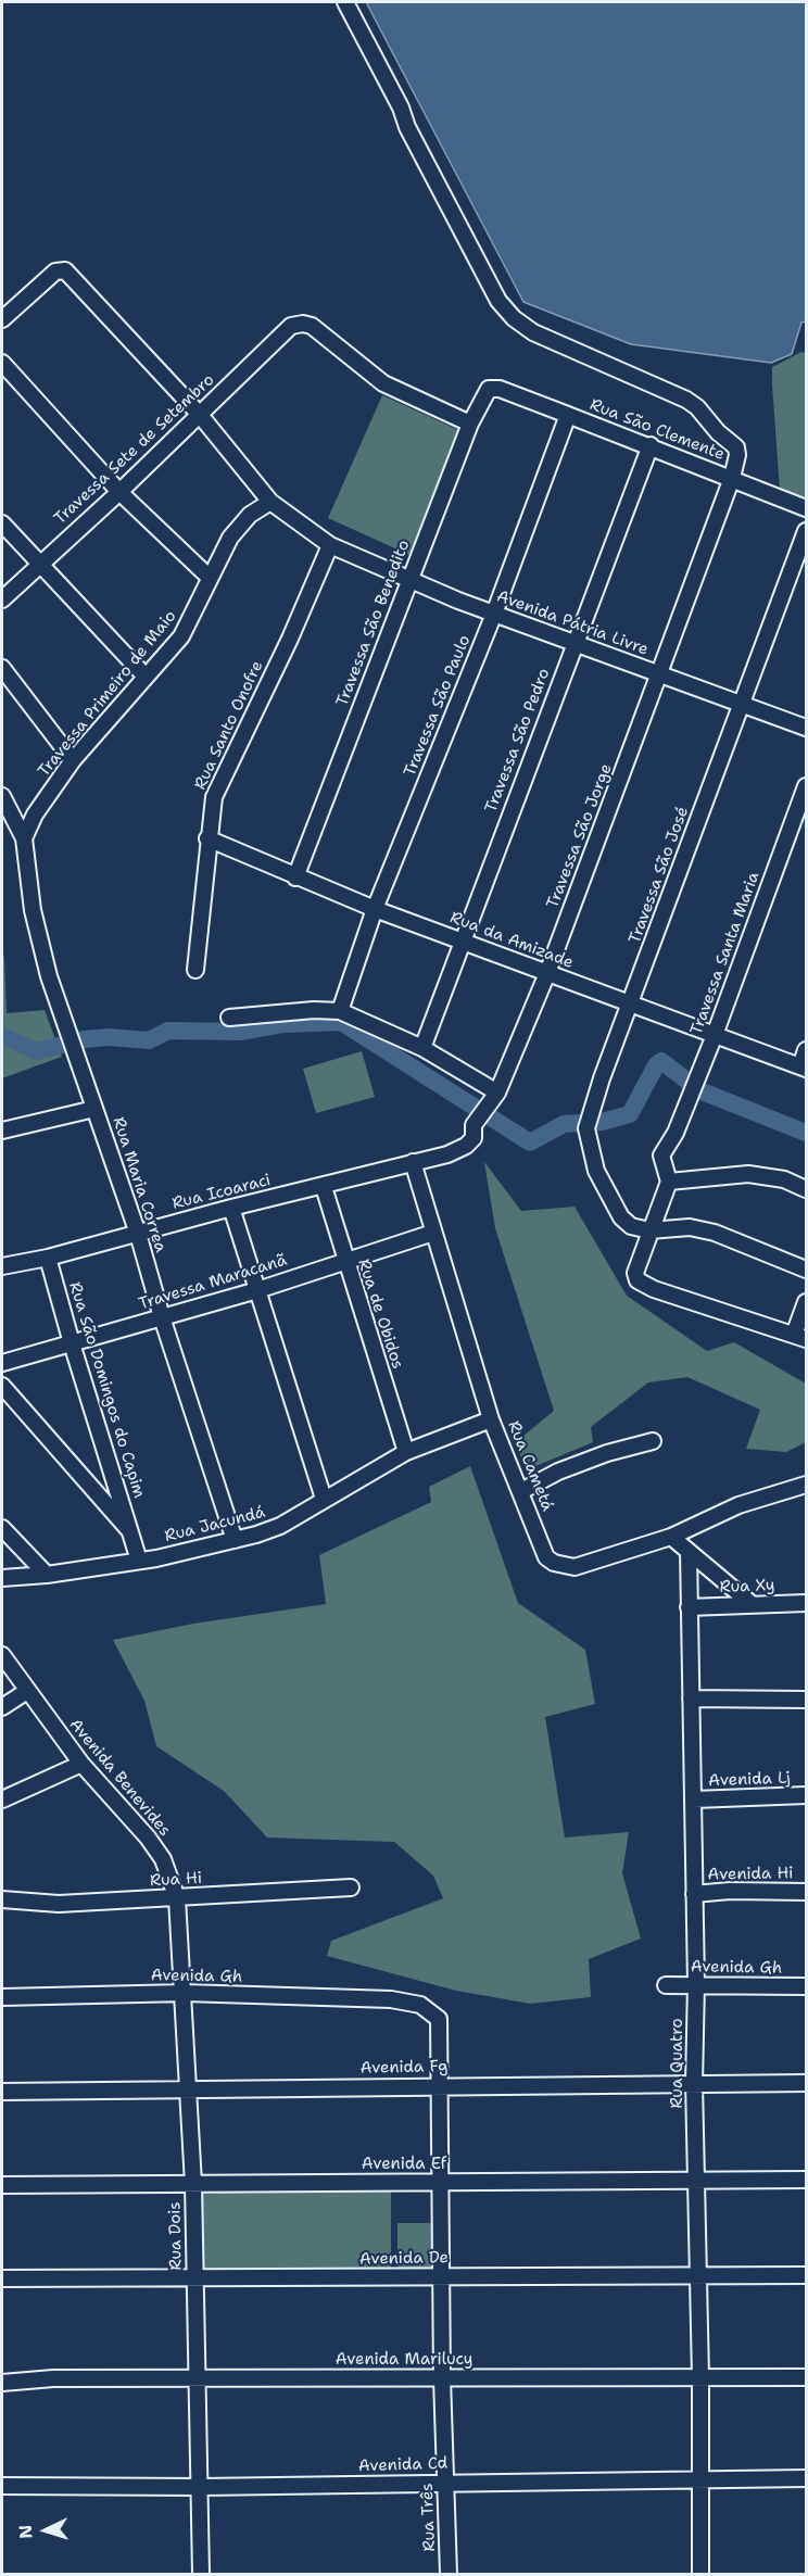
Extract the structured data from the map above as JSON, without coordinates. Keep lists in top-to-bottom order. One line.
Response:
{"streets":{"street":["Rua São Clemente","Travessa Sete de Setembro","Travessa São Benedito","Avenida Pátria Livre","Travessa Primeiro de Maio","Travessa São Paulo","Rua Santo Onofre","Travessa São Pedro","Travessa São Jorge","Travessa São José","Rua da Amizade","Travessa Santa Maria","Rua Maria Correa","Rua Icoaraci","Travessa Maracanã","Rua de Obidos","Rua São Domingos do Capim","Rua Cametá","Rua Jacundá","Rua Xy","Avenida Benevides","Avenida Lj","Avenida Hi","Rua Hi","Avenida Gh","Rua Quatro","Avenida Fg","Avenida Ef","Rua Dois","Avenida De","Avenida Marilucy","Avenida Cd","Rua Três"]},"crossings":[["Rua São Clemente","Travessa São Benedito"],["Rua São Clemente","Travessa São Paulo"],["Rua São Clemente","Travessa São Pedro"],["Rua São Clemente","Travessa São Jorge"],["Travessa Sete de Setembro","Travessa São Benedito"],["Travessa Sete de Setembro","Avenida Pátria Livre"],["Travessa São Benedito","Avenida Pátria Livre"],["Travessa São Benedito","Rua da Amizade"],["Avenida Pátria Livre","Travessa Primeiro de Maio"],["Avenida Pátria Livre","Travessa São Paulo"],["Avenida Pátria Livre","Rua Santo Onofre"],["Avenida Pátria Livre","Travessa São Pedro"],["Avenida Pátria Livre","Travessa São Jorge"],["Avenida Pátria Livre","Travessa São José"],["Travessa Primeiro de Maio","Rua Maria Correa"],["Travessa São Paulo","Rua da Amizade"],["Rua Santo Onofre","Rua da Amizade"],["Travessa São Pedro","Rua da Amizade"],["Travessa São Jorge","Rua da Amizade"],["Travessa São Jorge","Rua Icoaraci"],["Travessa São Jorge","Rua Cametá"],["Travessa São José","Rua da Amizade"],["Rua da Amizade","Travessa Santa Maria"],["Rua Maria Correa","Rua Icoaraci"],["Rua Maria Correa","Travessa Maracanã"],["Rua Maria Correa","Rua Jacundá"],["Rua Icoaraci","Rua de Obidos"],["Rua Icoaraci","Rua São Domingos do Capim"],["Rua Icoaraci","Rua Cametá"],["Travessa Maracanã","Rua de Obidos"],["Travessa Maracanã","Rua São Domingos do Capim"],["Travessa Maracanã","Rua Cametá"],["Rua de Obidos","Rua Jacundá"],["Rua São Domingos do Capim","Rua Jacundá"],["Rua Cametá","Rua Jacundá"],["Rua Xy","Rua Quatro"],["Avenida Benevides","Rua Hi"],["Avenida Benevides","Rua Dois"],["Avenida Lj","Rua Quatro"],["Avenida Hi","Rua Quatro"],["Rua Hi","Rua Dois"],["Avenida Gh","Rua Quatro"],["Avenida Gh","Rua Dois"],["Avenida Gh","Rua Três"],["Rua Quatro","Avenida Fg"],["Rua Quatro","Avenida Ef"],["Rua Quatro","Avenida De"],["Rua Quatro","Avenida Marilucy"],["Rua Quatro","Avenida Cd"],["Avenida Fg","Rua Dois"],["Avenida Fg","Rua Três"],["Avenida Ef","Rua Dois"],["Avenida Ef","Rua Três"],["Rua Dois","Avenida De"],["Rua Dois","Avenida Marilucy"],["Rua Dois","Avenida Cd"],["Avenida De","Rua Três"],["Avenida Marilucy","Rua Três"],["Avenida Cd","Rua Três"]],"north":"left"}
